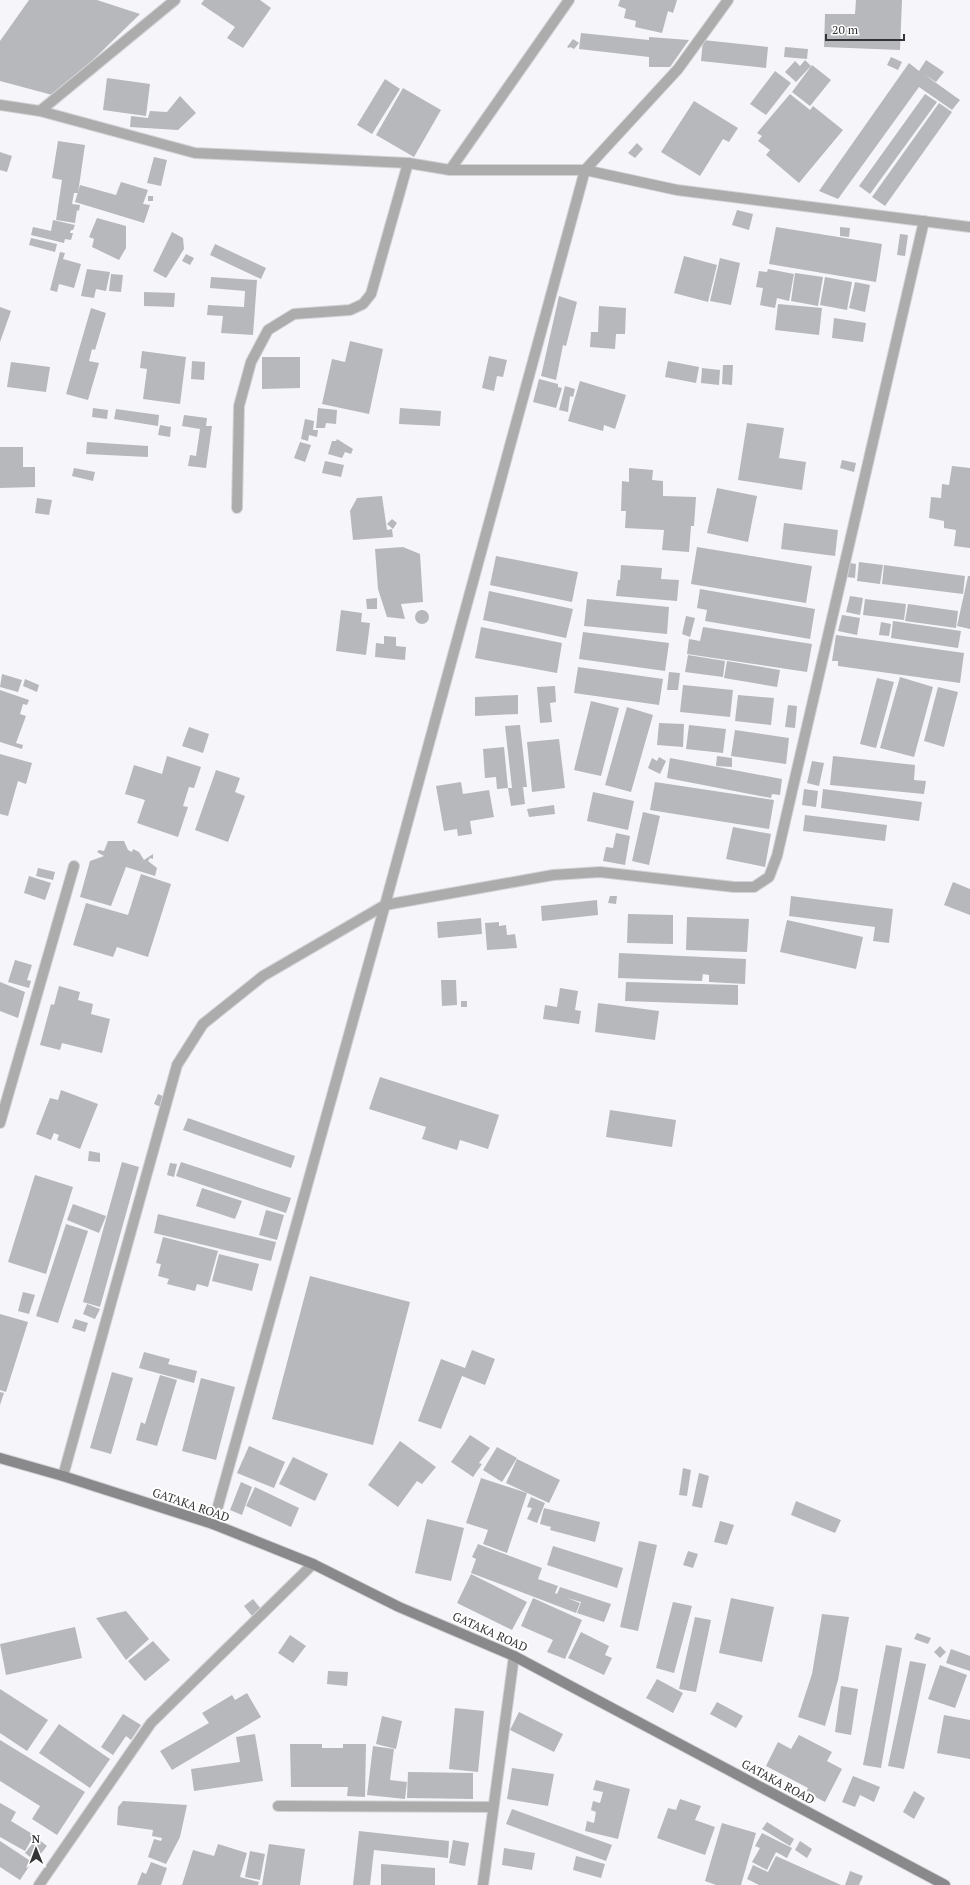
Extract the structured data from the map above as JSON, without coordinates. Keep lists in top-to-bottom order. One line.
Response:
{"streets":{"street":["GATAKA ROAD"]},"scale_bar":"20 m","north":"top"}
